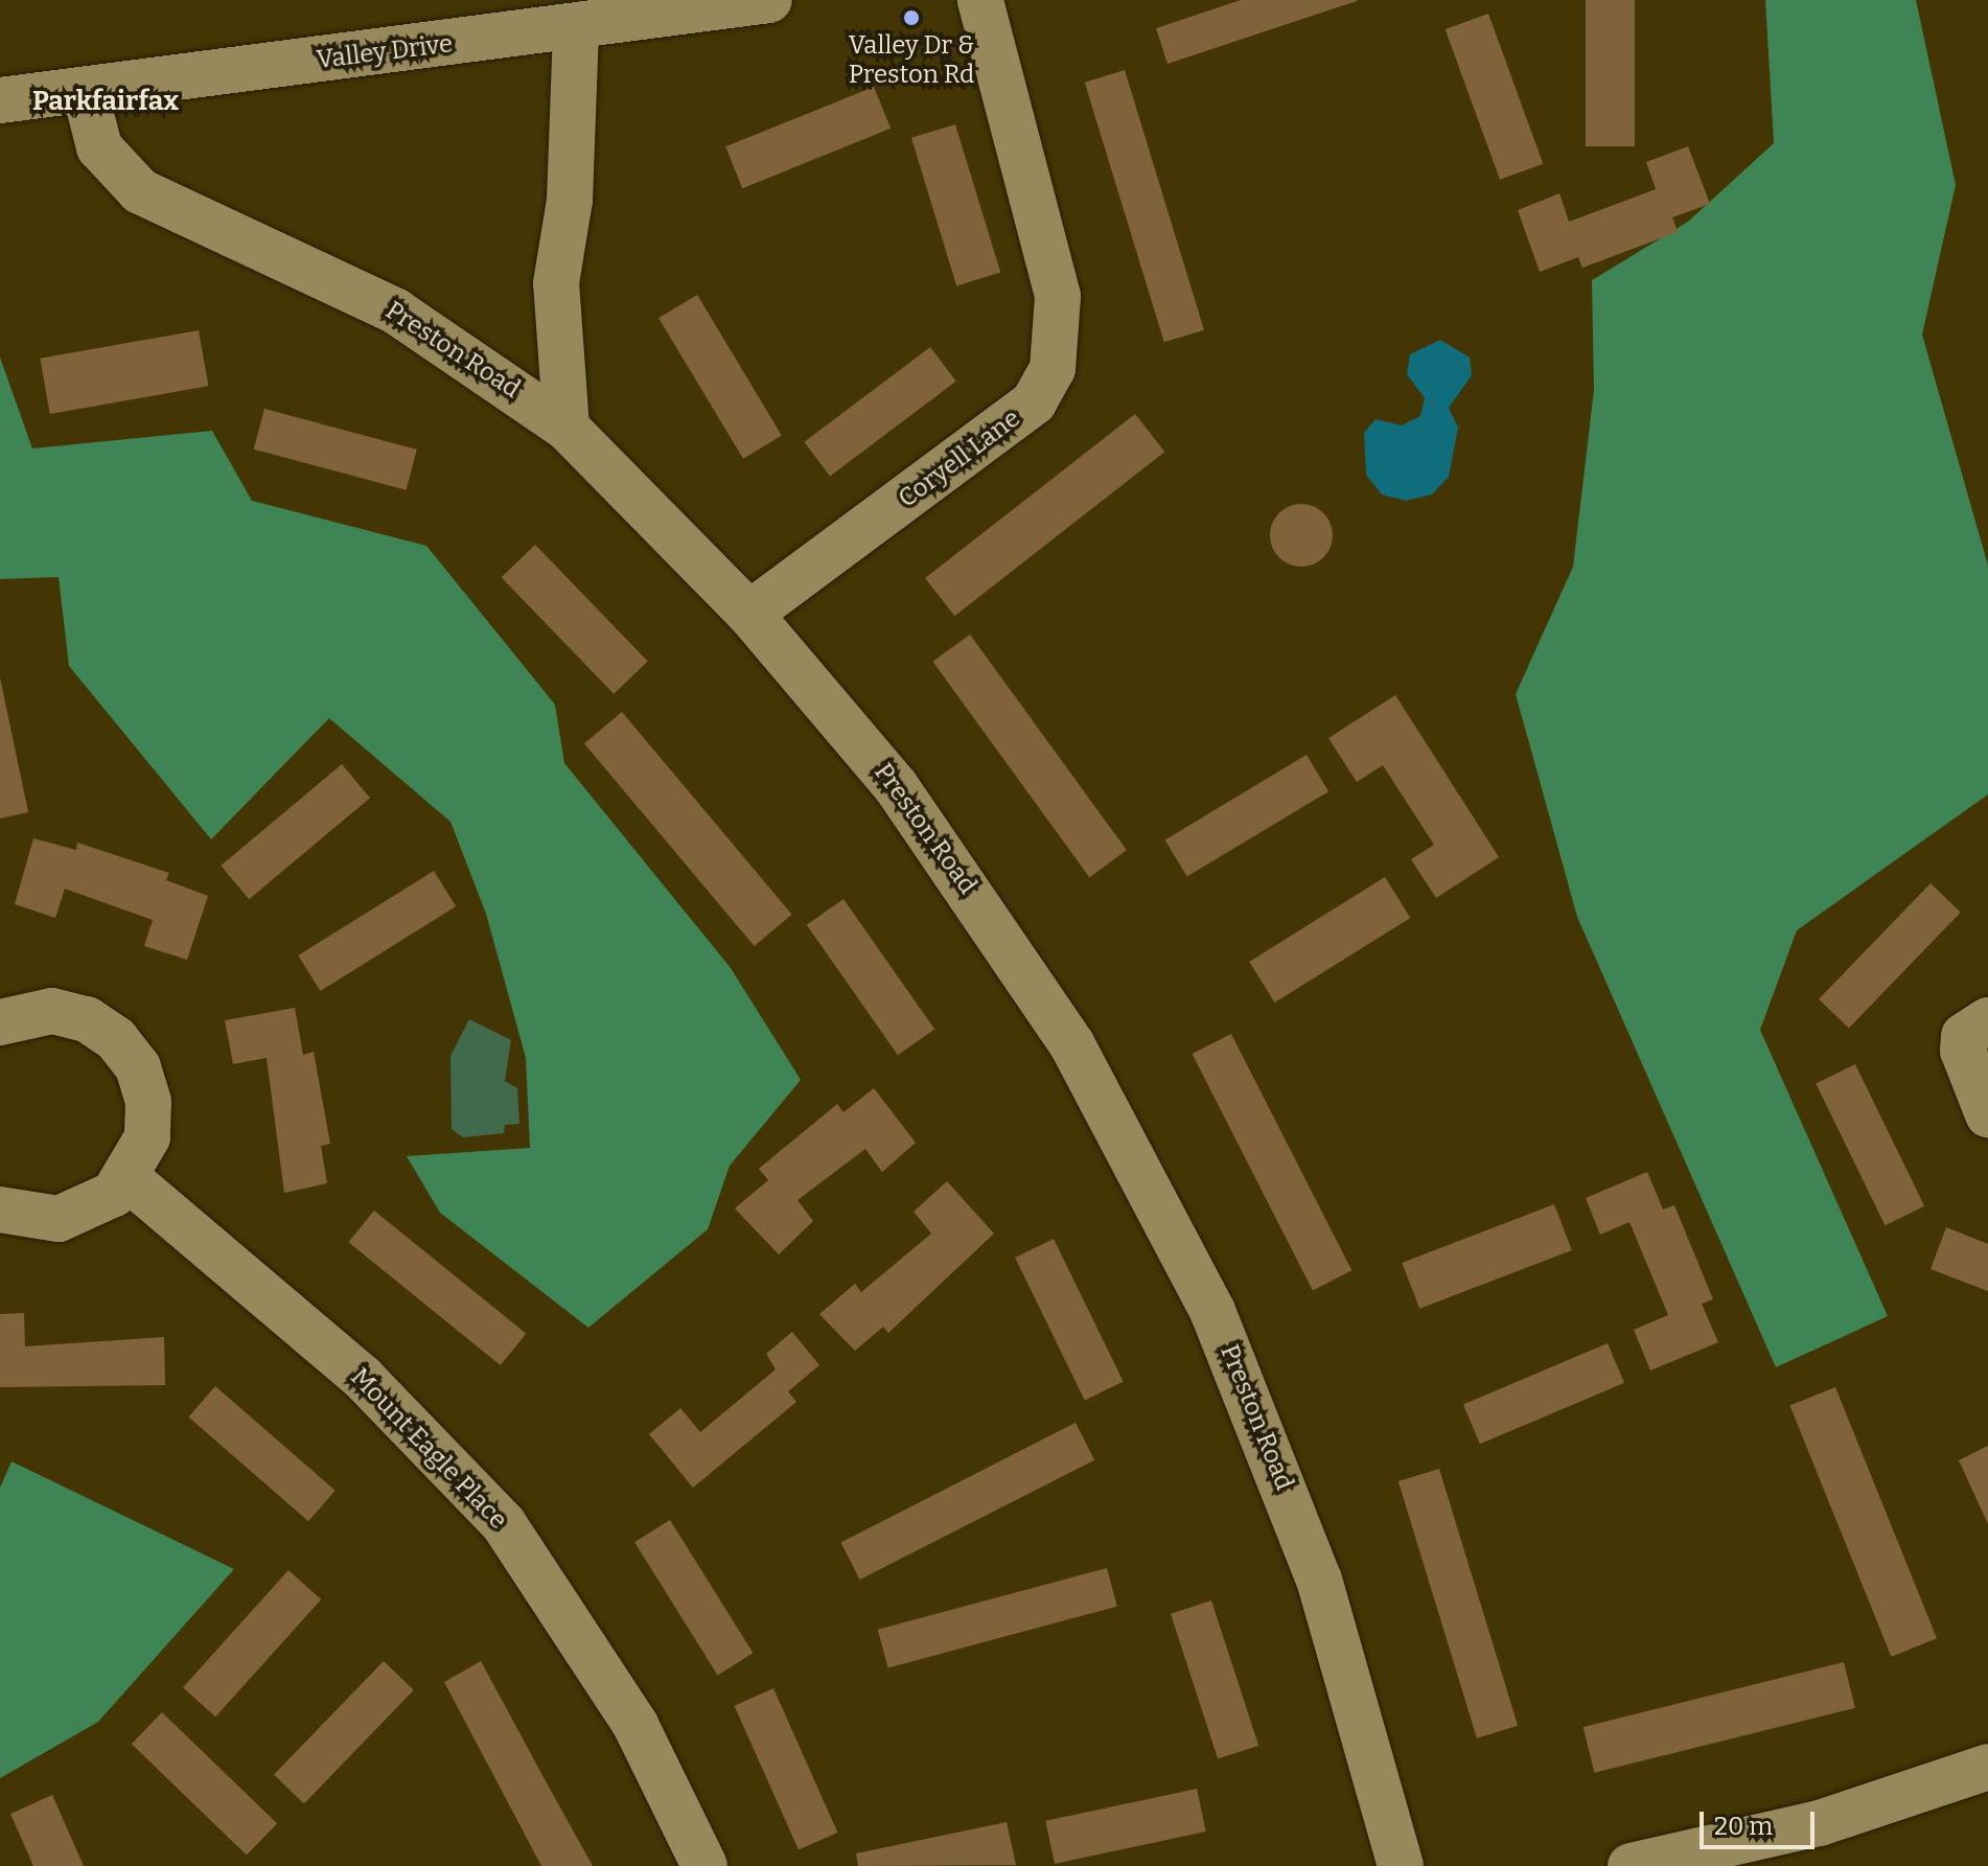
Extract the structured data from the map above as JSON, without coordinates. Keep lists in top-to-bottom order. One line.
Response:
{"streets":{"street":["Valley Drive","Preston Road","Coryell Lane","Mount Eagle Place"]},"crossings":[["Valley Drive","Preston Road"],["Preston Road","Coryell Lane"]],"districts":["Parkfairfax"],"places":["Valley Dr & Preston Rd"],"scale_bar":"20 m"}
